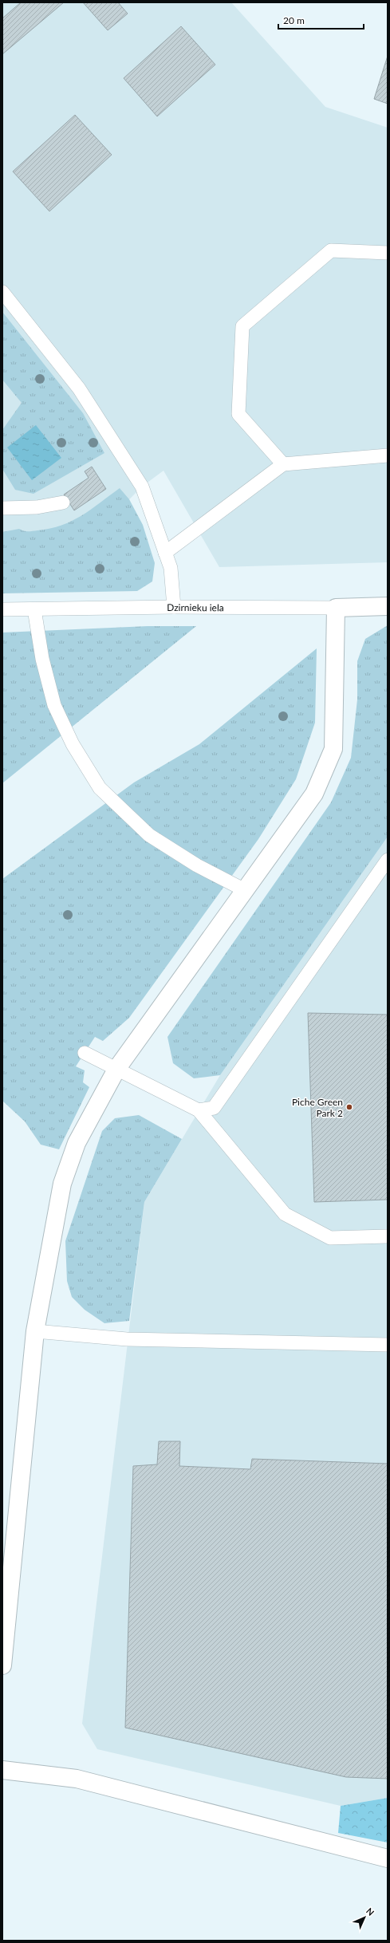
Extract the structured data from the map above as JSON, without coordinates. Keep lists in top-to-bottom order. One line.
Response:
{"streets":{"street":["Dzirnieku iela"]},"places":["Piche Green Park 2"],"scale_bar":"20 m","north":"top right"}
